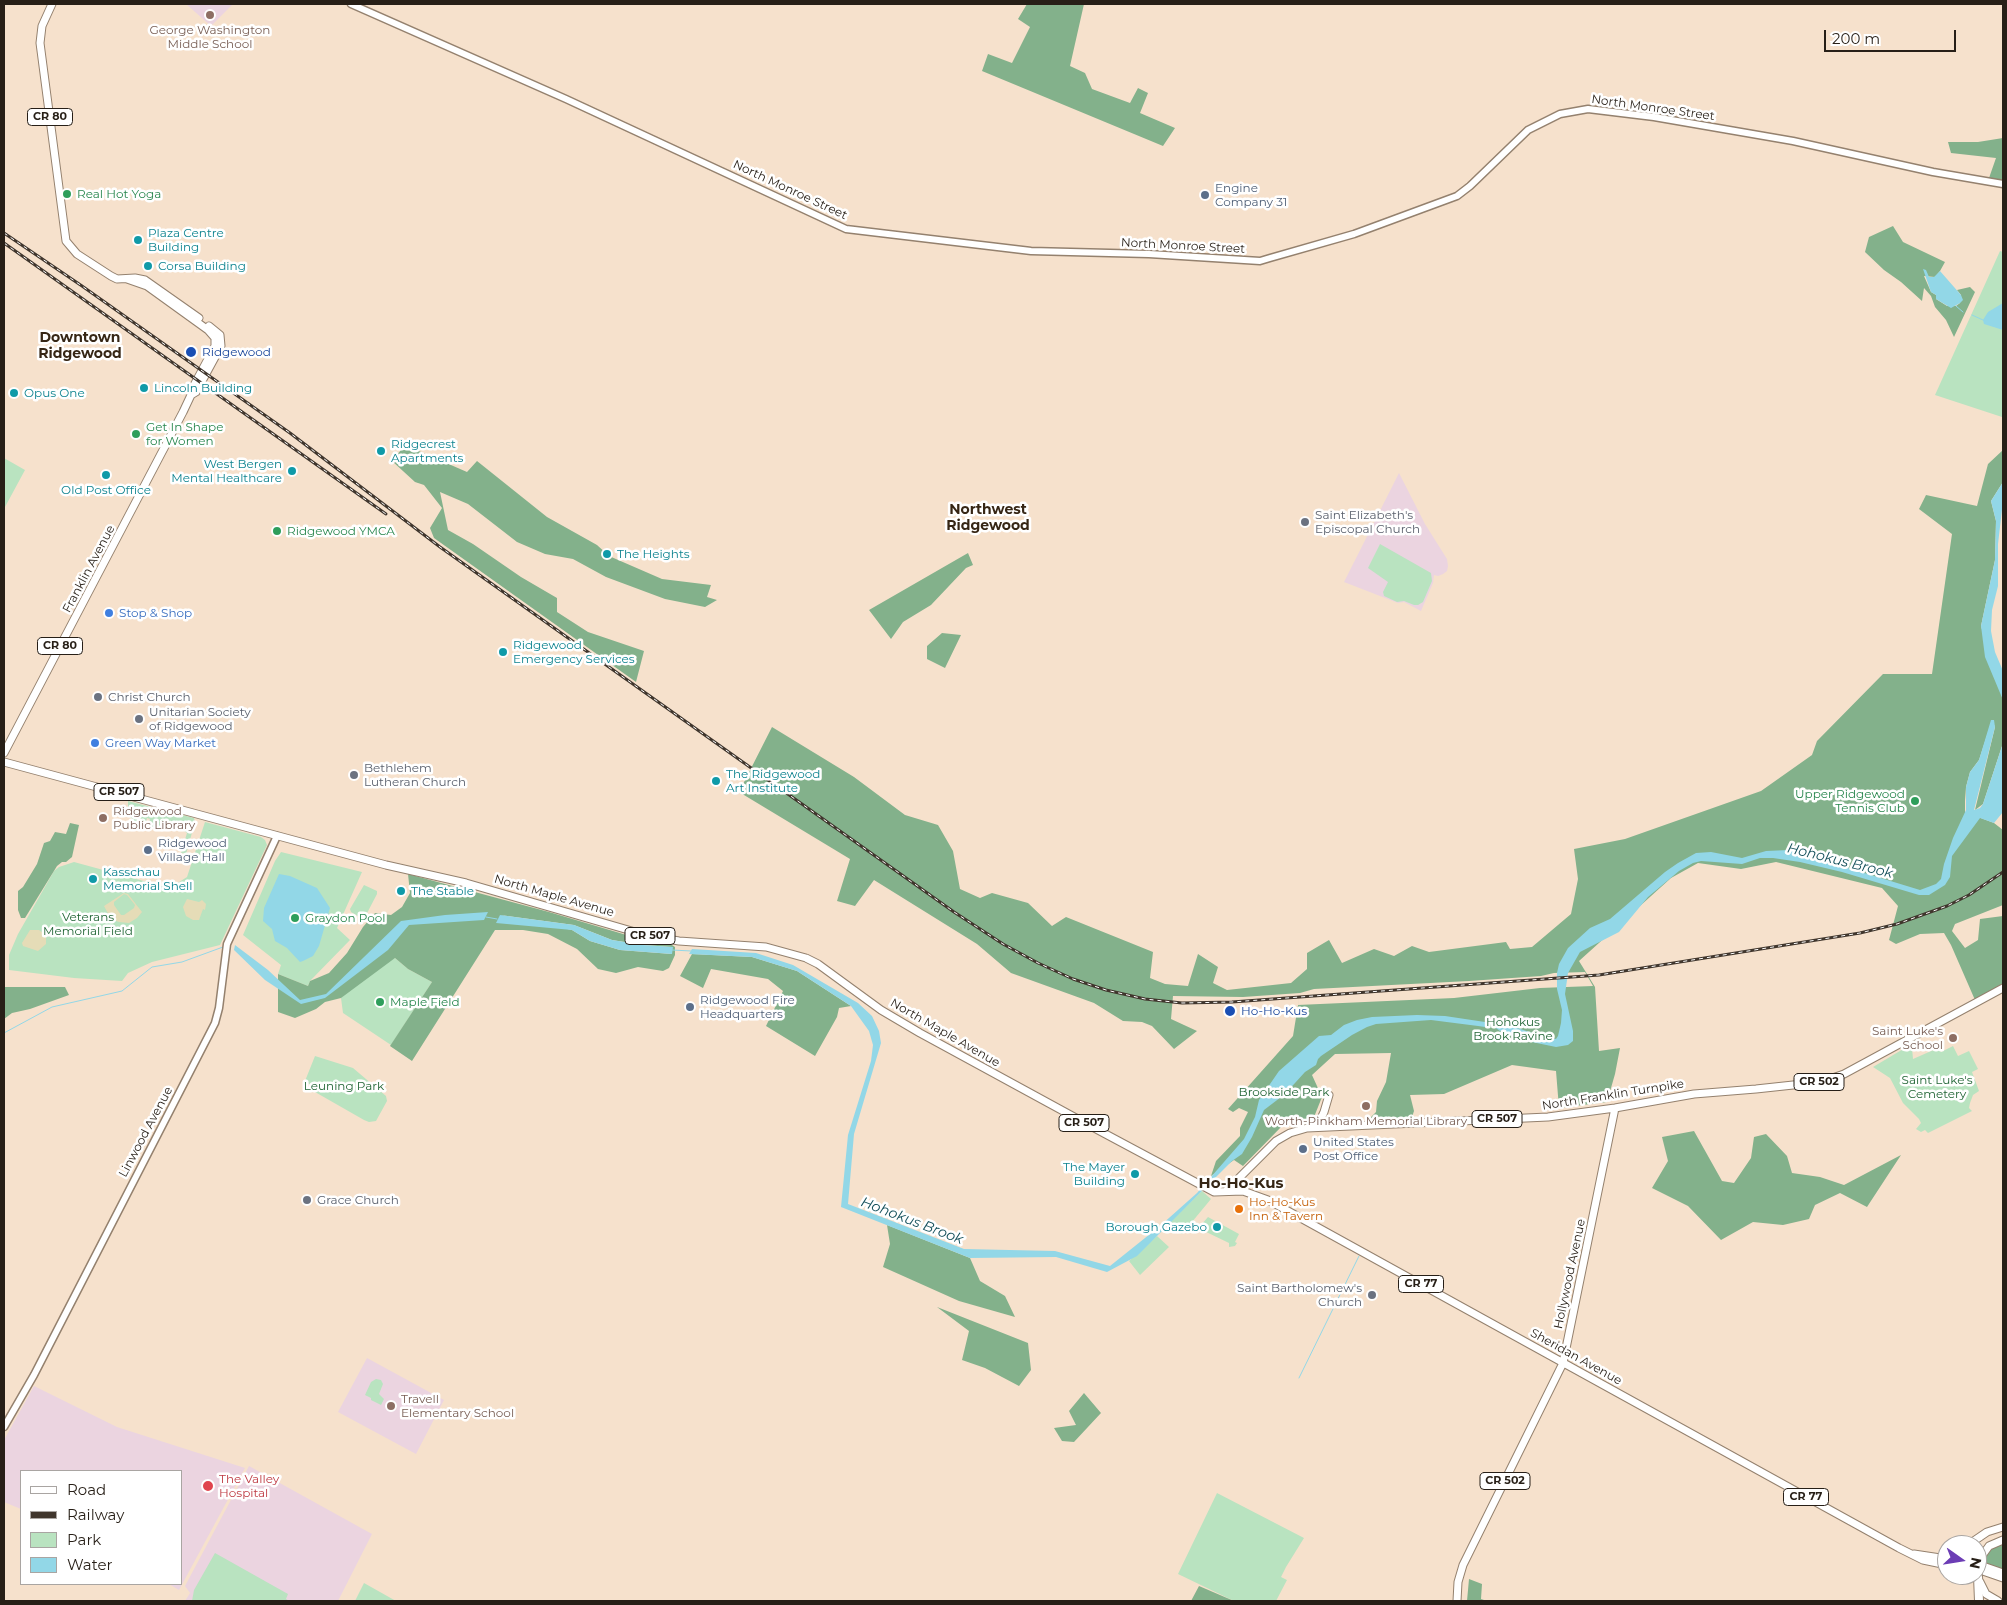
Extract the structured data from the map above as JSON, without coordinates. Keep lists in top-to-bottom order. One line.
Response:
{"streets":{"main road":["North Monroe Street","CR 80","Franklin Avenue","CR 507","North Maple Avenue","CR 502","North Franklin Turnpike","Linwood Avenue","Hollywood Avenue","CR 77","Sheridan Avenue"]},"crossings":[["North Maple Avenue","North Franklin Turnpike"],["North Maple Avenue","Linwood Avenue"],["North Maple Avenue","Sheridan Avenue"],["North Franklin Turnpike","Hollywood Avenue"],["North Franklin Turnpike","Sheridan Avenue"],["Hollywood Avenue","Sheridan Avenue"]],"districts":["Downtown Ridgewood","Northwest Ridgewood","Ho-Ho-Kus"],"water":["Hohokus Brook"],"parks":["Veterans Memorial Field","Hohokus Brook Ravine","Saint Luke's Cemetery","Leuning Park","Brookside Park"],"places":["George Washington Middle School","Real Hot Yoga","Engine Company 31","Plaza Centre Building","Corsa Building","Ridgewood","Lincoln Building","Opus One","Get In Shape for Women","Ridgecrest Apartments","West Bergen Mental Healthcare","Old Post Office","Saint Elizabeth's Episcopal Church","Ridgewood YMCA","The Heights","Stop & Shop","Ridgewood Emergency Services","Christ Church","Unitarian Society of Ridgewood","Green Way Market","Bethlehem Lutheran Church","The Ridgewood Art Institute","Upper Ridgewood Tennis Club","Ridgewood Public Library","Ridgewood Village Hall","Kasschau Memorial Shell","The Stable","Graydon Pool","Maple Field","Ridgewood Fire Headquarters","Ho-Ho-Kus","Saint Luke's School","Worth-Pinkham Memorial Library","United States Post Office","The Mayer Building","Grace Church","Ho-Ho-Kus Inn & Tavern","Borough Gazebo","Saint Bartholomew's Church","Travell Elementary School","The Valley Hospital"],"legend":["Road","Railway","Park","Water"],"scale_bar":"200 m","north":"right"}
